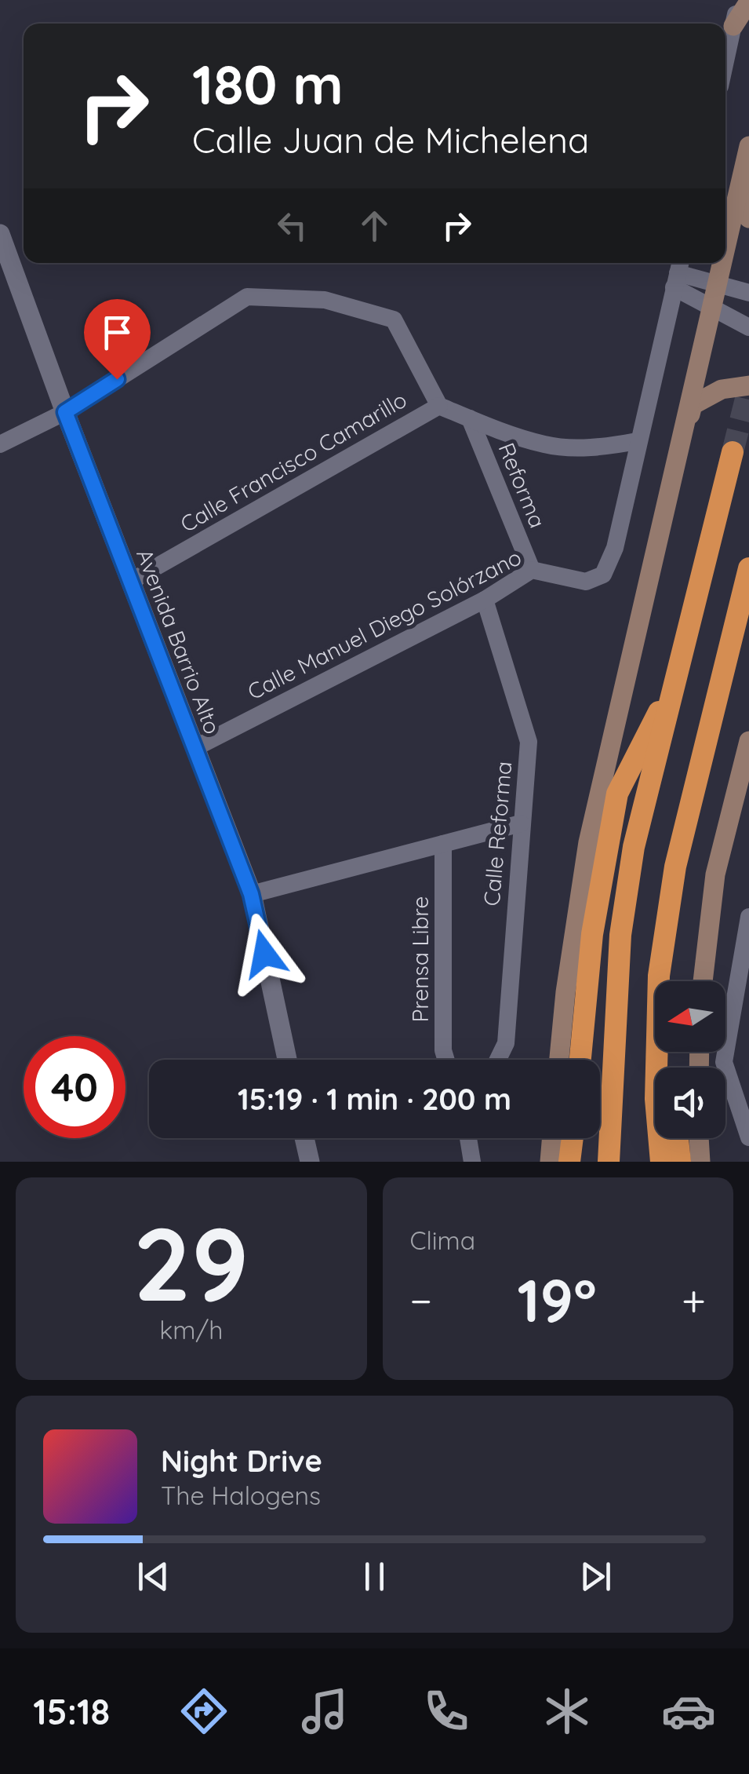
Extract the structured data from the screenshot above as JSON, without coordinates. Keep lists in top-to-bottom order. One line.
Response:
{"streets":{"street":["Calle Francisco Camarillo","Reforma","Calle Manuel Diego Solórzano","Avenida Barrio Alto","Calle Reforma","Prensa Libre"]},"crossings":[["Calle Francisco Camarillo","Avenida Barrio Alto"],["Reforma","Calle Manuel Diego Solórzano"],["Calle Manuel Diego Solórzano","Avenida Barrio Alto"],["Calle Manuel Diego Solórzano","Calle Reforma"]],"north":"left","page":{"turn":["180 m","Calle Juan de Michelena"],"limit":"40","trip":"15:19 · 1 min · 200 m","tile":[["29","km/h"],"Clima"],"heat":["−","19°","+"],"song":["Night Drive","The Halogens"],"tabs":"15:18"}}
